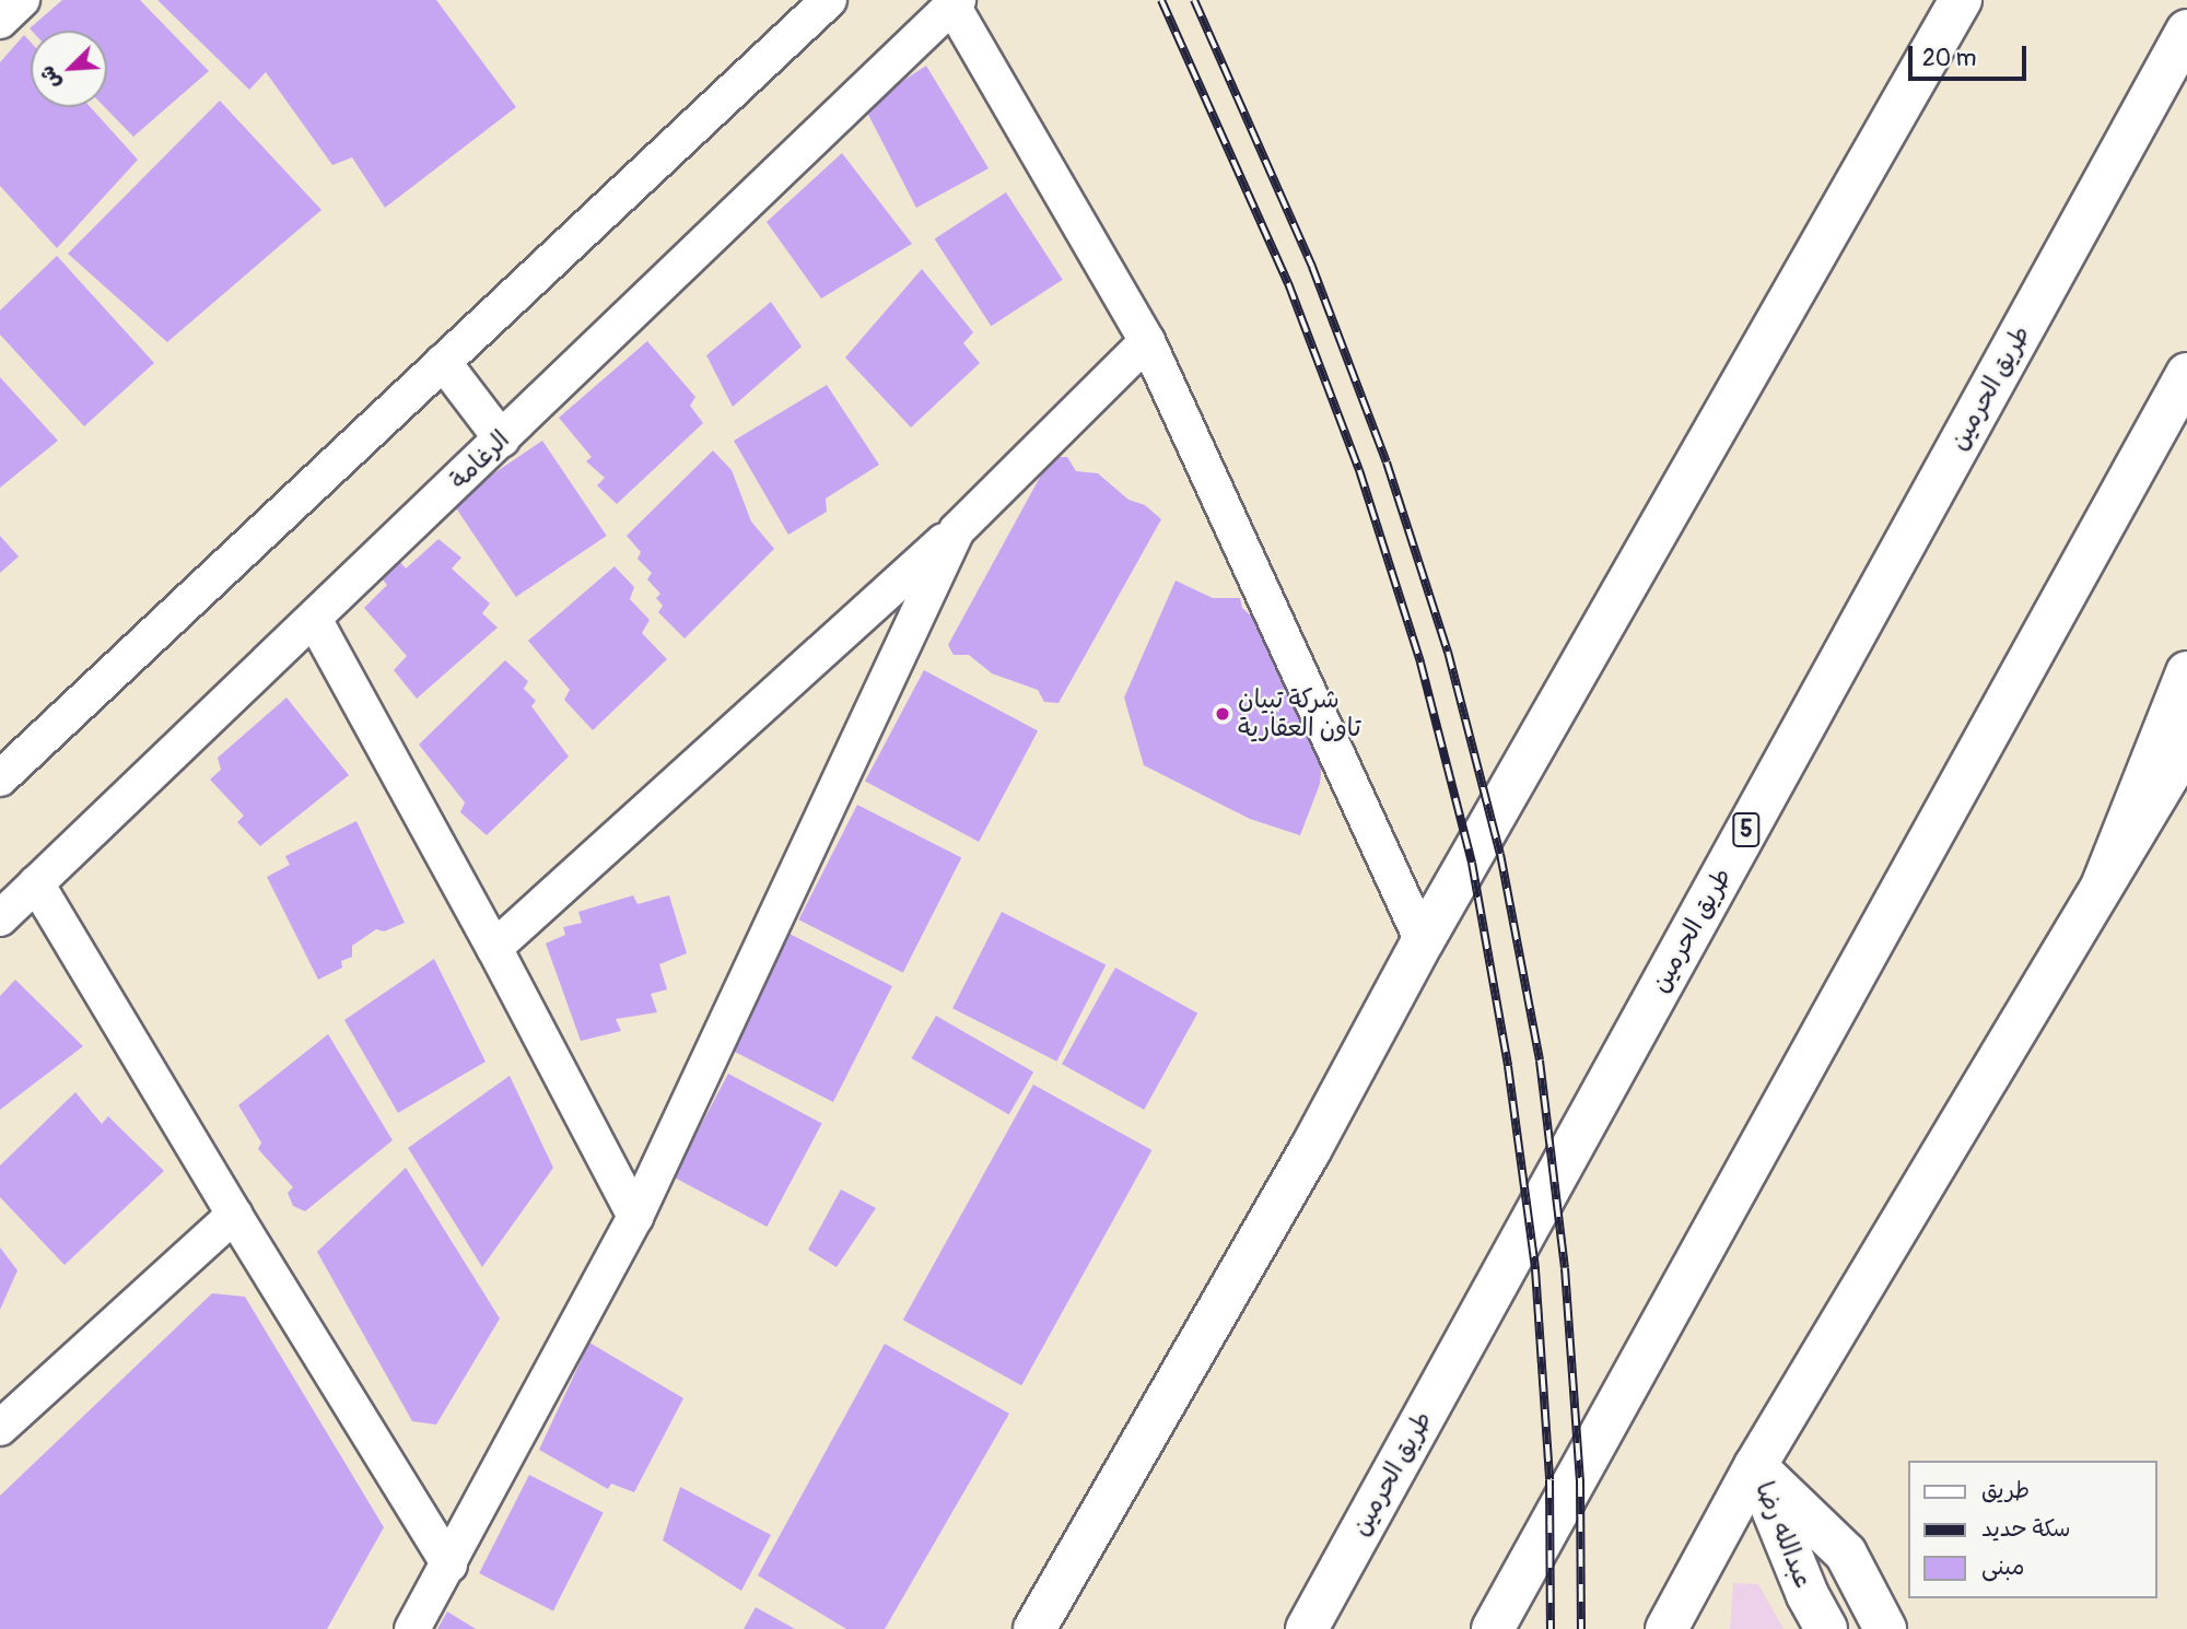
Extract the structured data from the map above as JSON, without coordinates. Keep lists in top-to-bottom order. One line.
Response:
{"streets":{"main road":["طريق الحرمين","5","عبدالله رضا"],"street":["الرغامة"]},"places":["شركة تبيان تاون العقارية"],"legend":["طريق","سكة حديد","مبنى"],"scale_bar":"20 m","north":"bottom left"}
